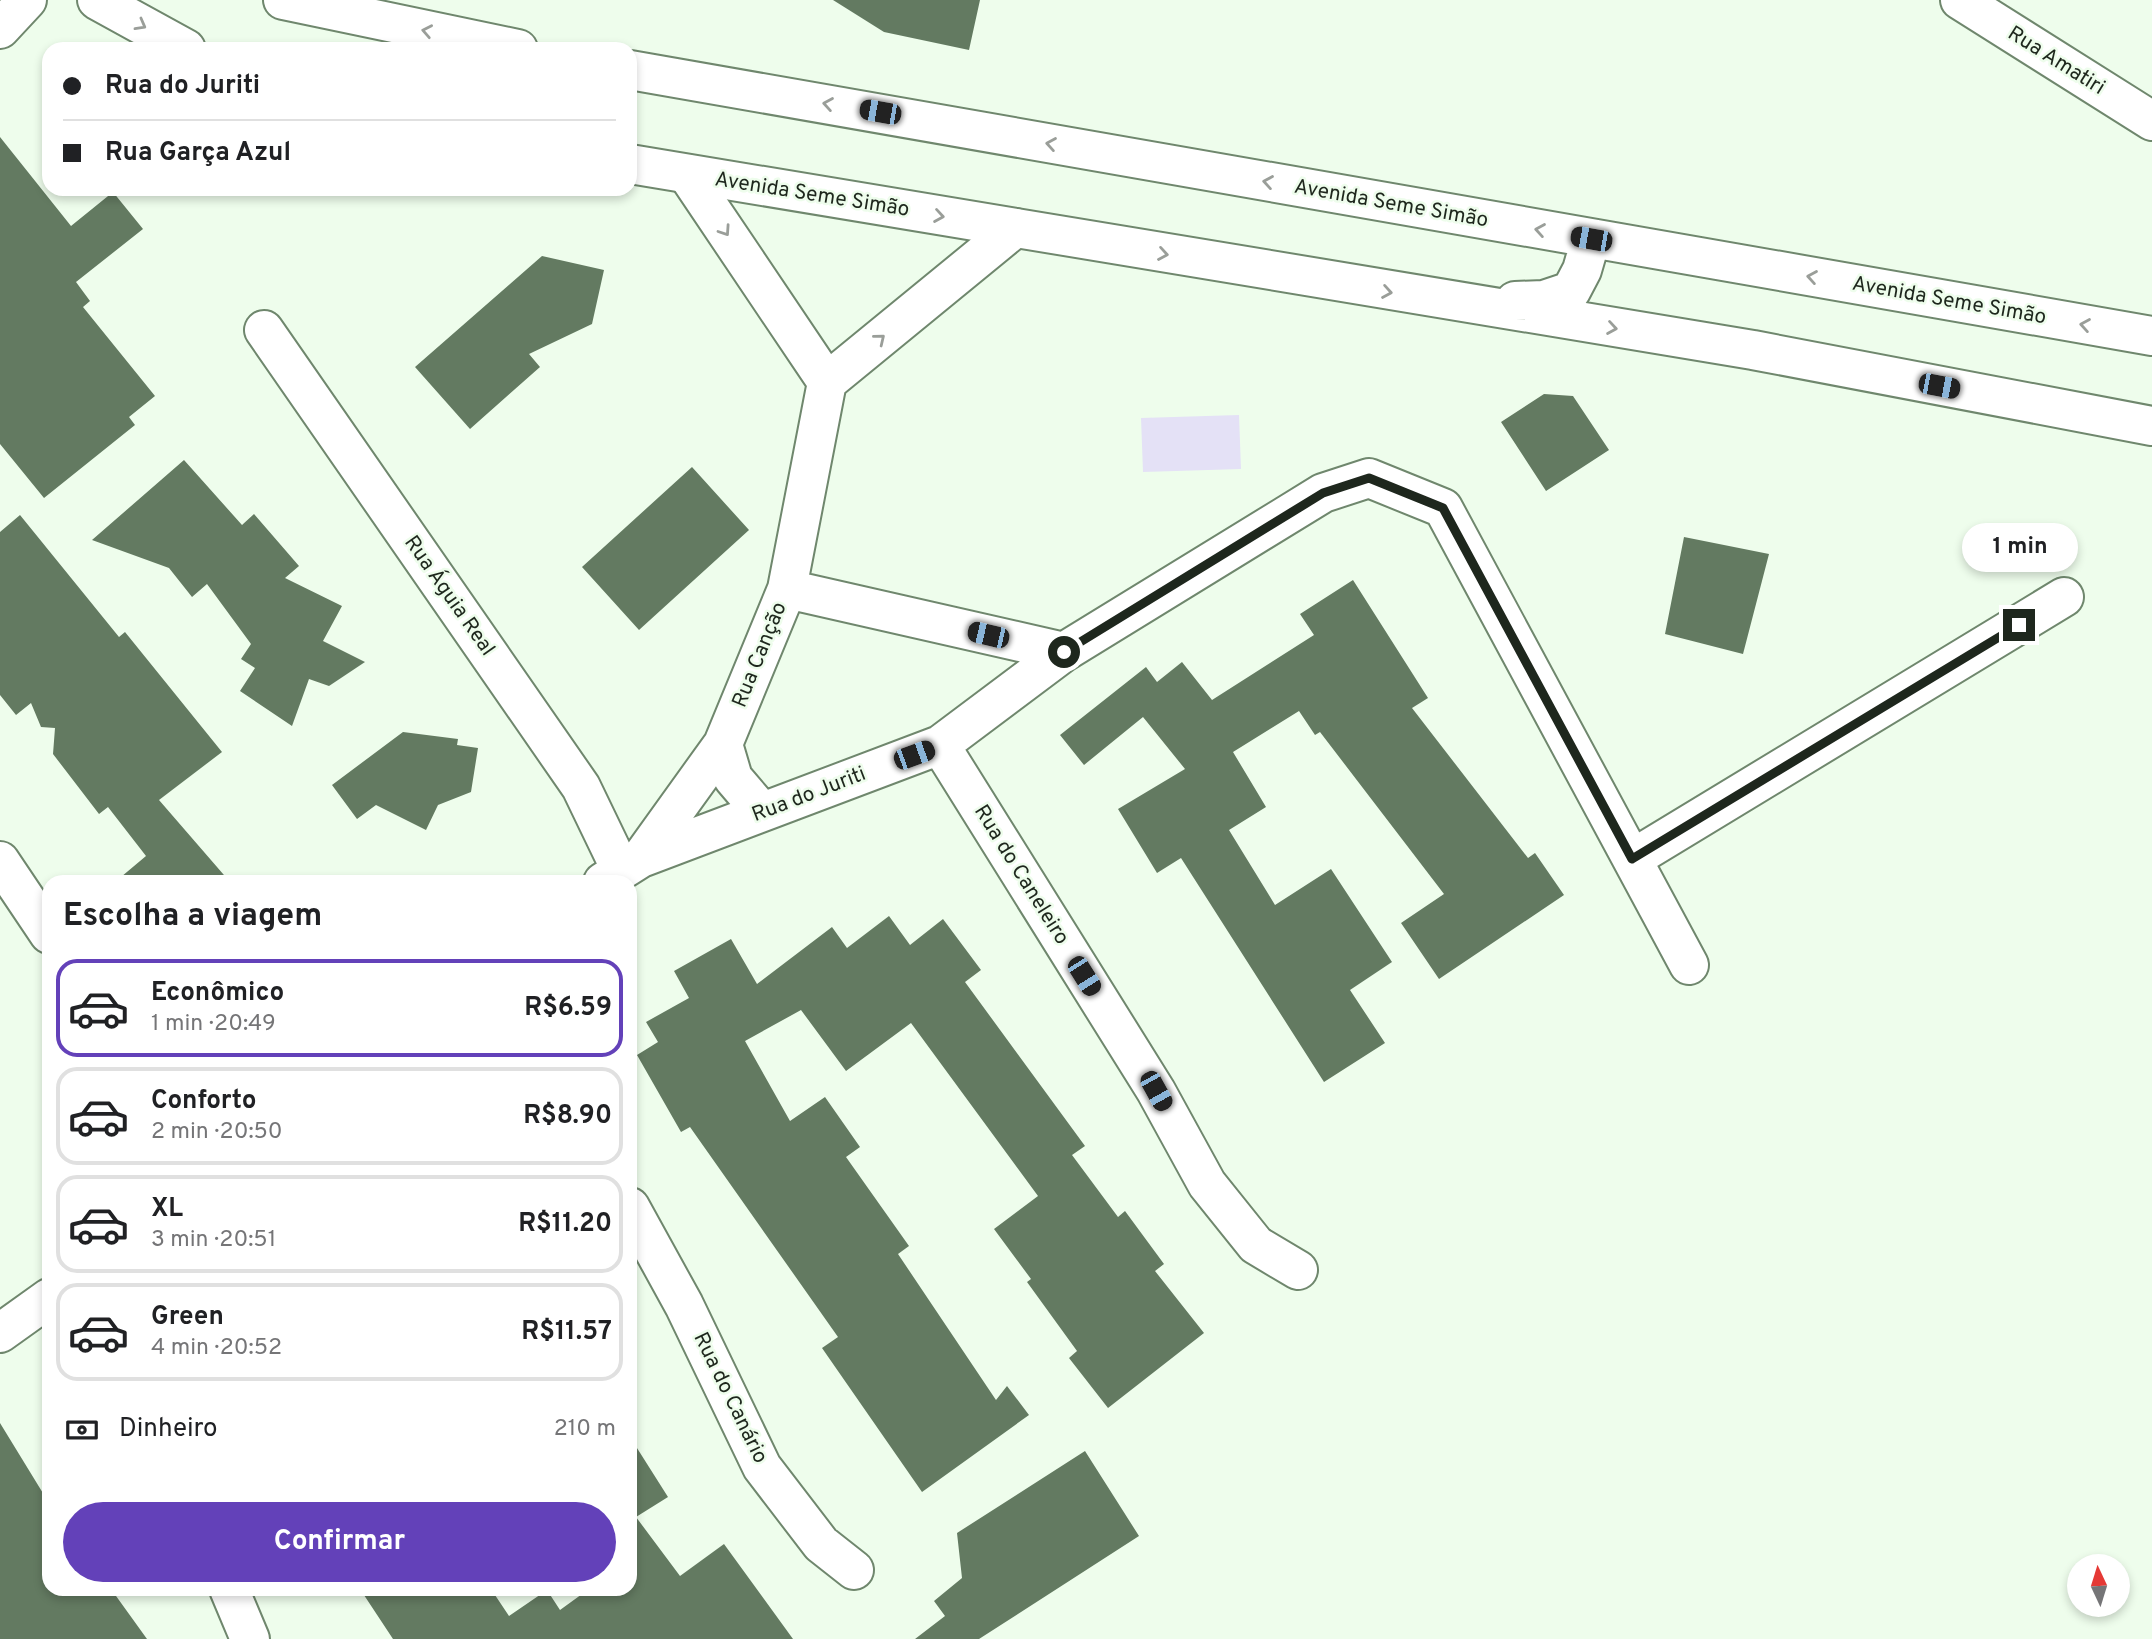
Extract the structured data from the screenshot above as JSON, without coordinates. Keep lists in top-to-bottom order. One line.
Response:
{"streets":{"street":["Rua Amatiri","Avenida Seme Simão","Rua Águia Real","Rua Canção","Rua do Juriti","Rua do Caneleiro","Rua do Canário"]},"crossings":[["Rua Águia Real","Rua Canção"],["Rua Águia Real","Rua do Juriti"],["Rua Canção","Rua do Juriti"],["Rua do Juriti","Rua do Caneleiro"]],"north":"top","page":{"banner":["Rua do Juriti","Rua Garça Azul"],"bubble":"1 min","heading":"Escolha a viagem","list":[{"name":"Econômico","note":"1 min · 20:49","value":"R$6.59"},{"name":"Conforto","note":"2 min · 20:50","value":"R$8.90"},{"name":"XL","note":"3 min · 20:51","value":"R$11.20"},{"name":"Green","note":"4 min · 20:52","value":"R$11.57"}],"pay":["Dinheiro","210 m"],"buttons":"Confirmar"}}
